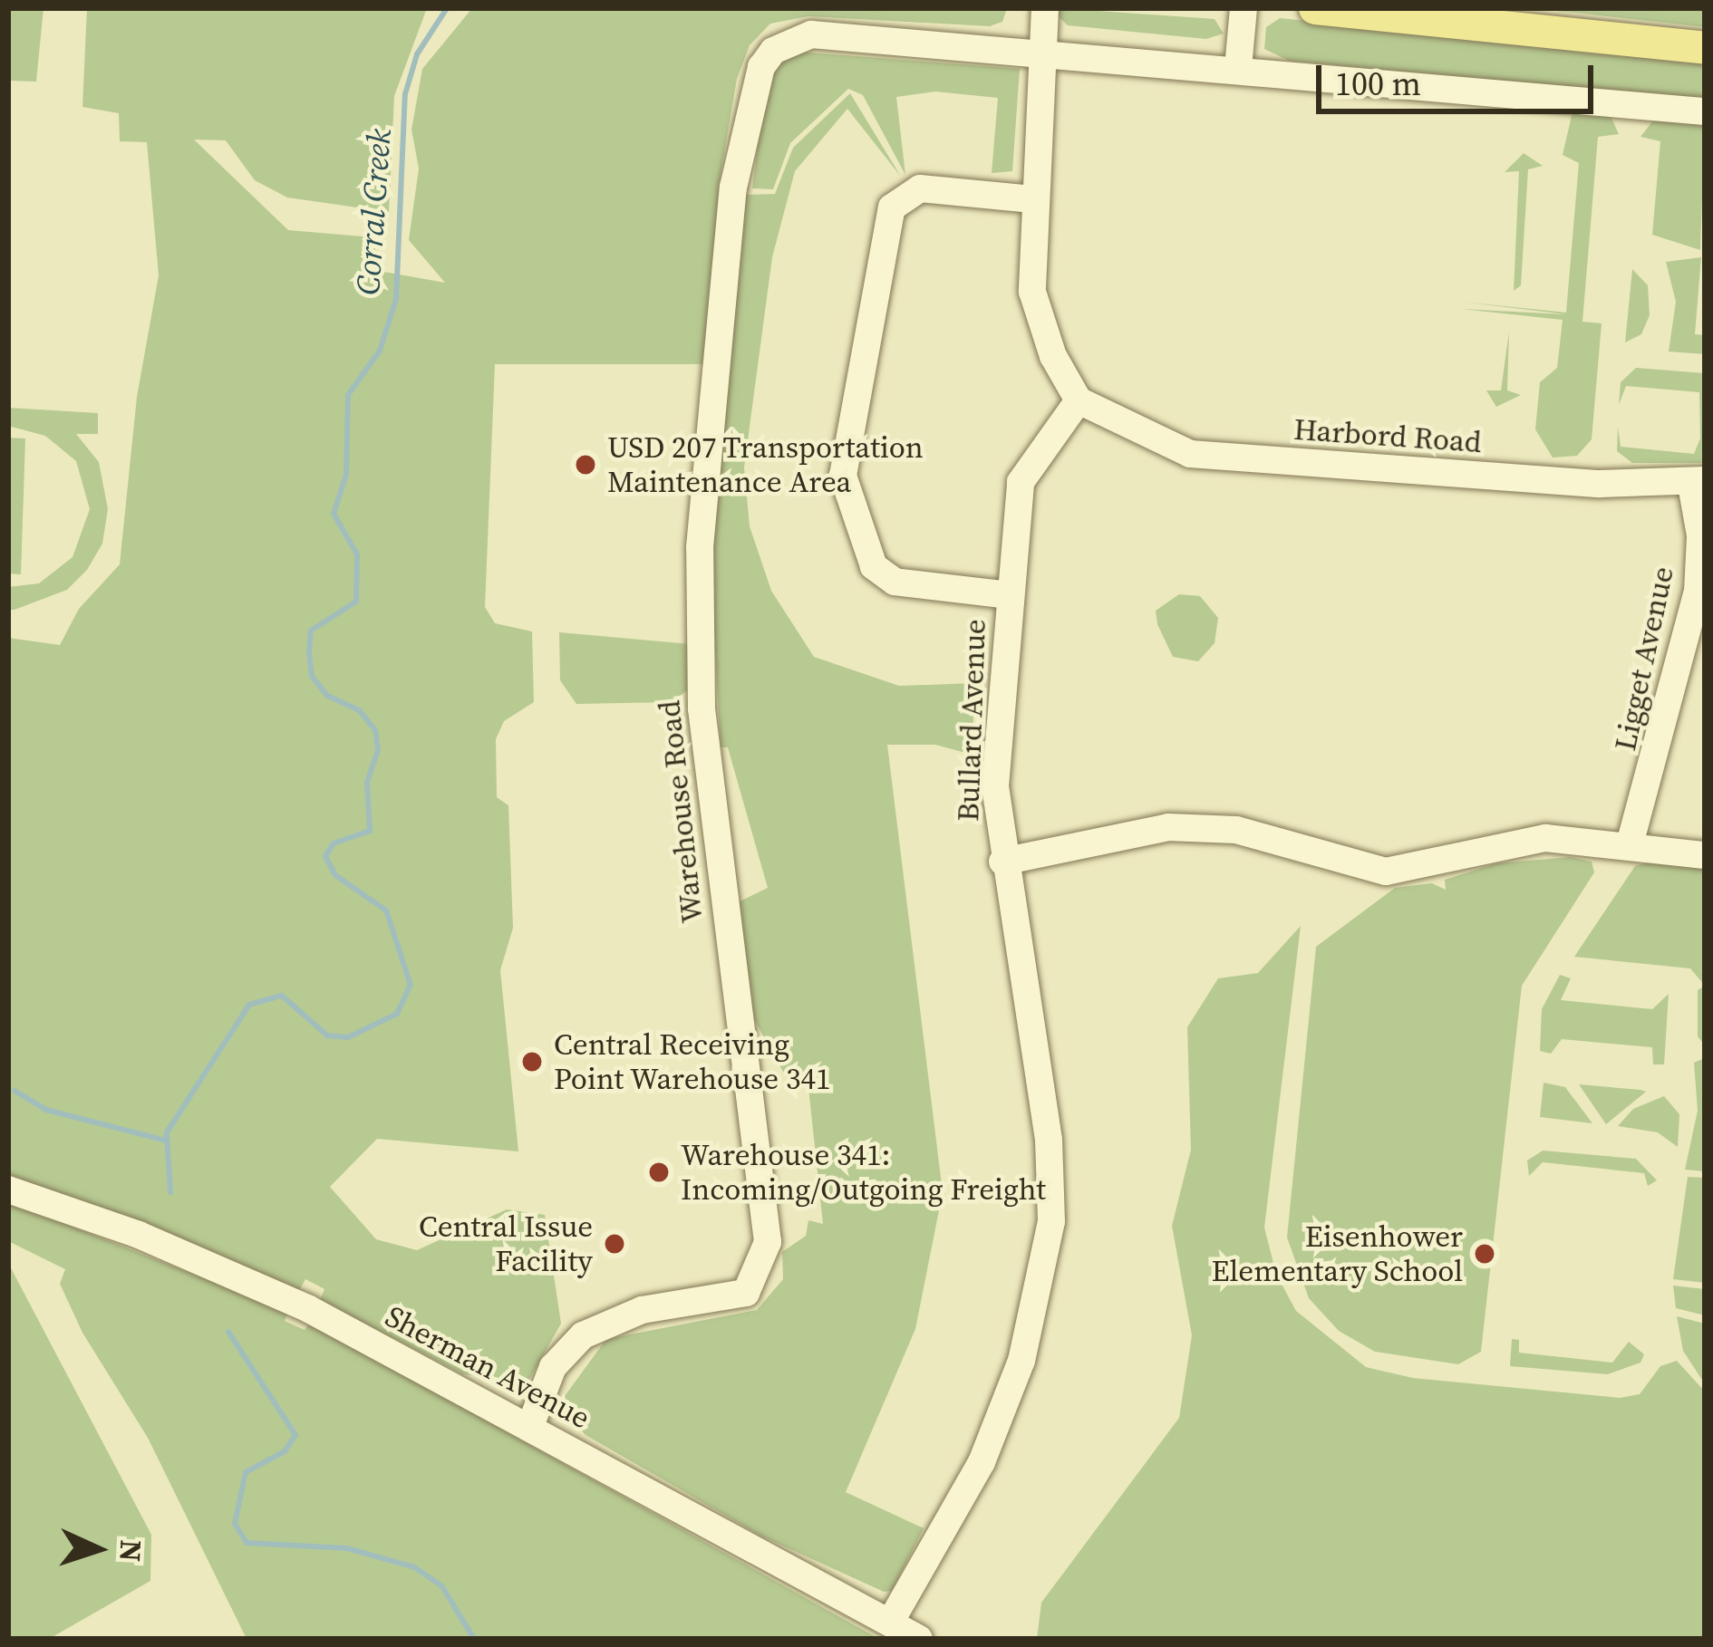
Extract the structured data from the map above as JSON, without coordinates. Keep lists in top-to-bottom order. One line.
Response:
{"streets":{"street":["Harbord Road","Ligget Avenue","Bullard Avenue","Warehouse Road","Sherman Avenue"]},"crossings":[["Harbord Road","Ligget Avenue"],["Harbord Road","Bullard Avenue"],["Bullard Avenue","Sherman Avenue"],["Warehouse Road","Sherman Avenue"]],"water":["Corral Creek"],"places":["USD 207 Transportation Maintenance Area","Central Receiving Point Warehouse 341","Warehouse 341: Incoming/Outgoing Freight","Central Issue Facility","Eisenhower Elementary School"],"scale_bar":"100 m","north":"right"}
